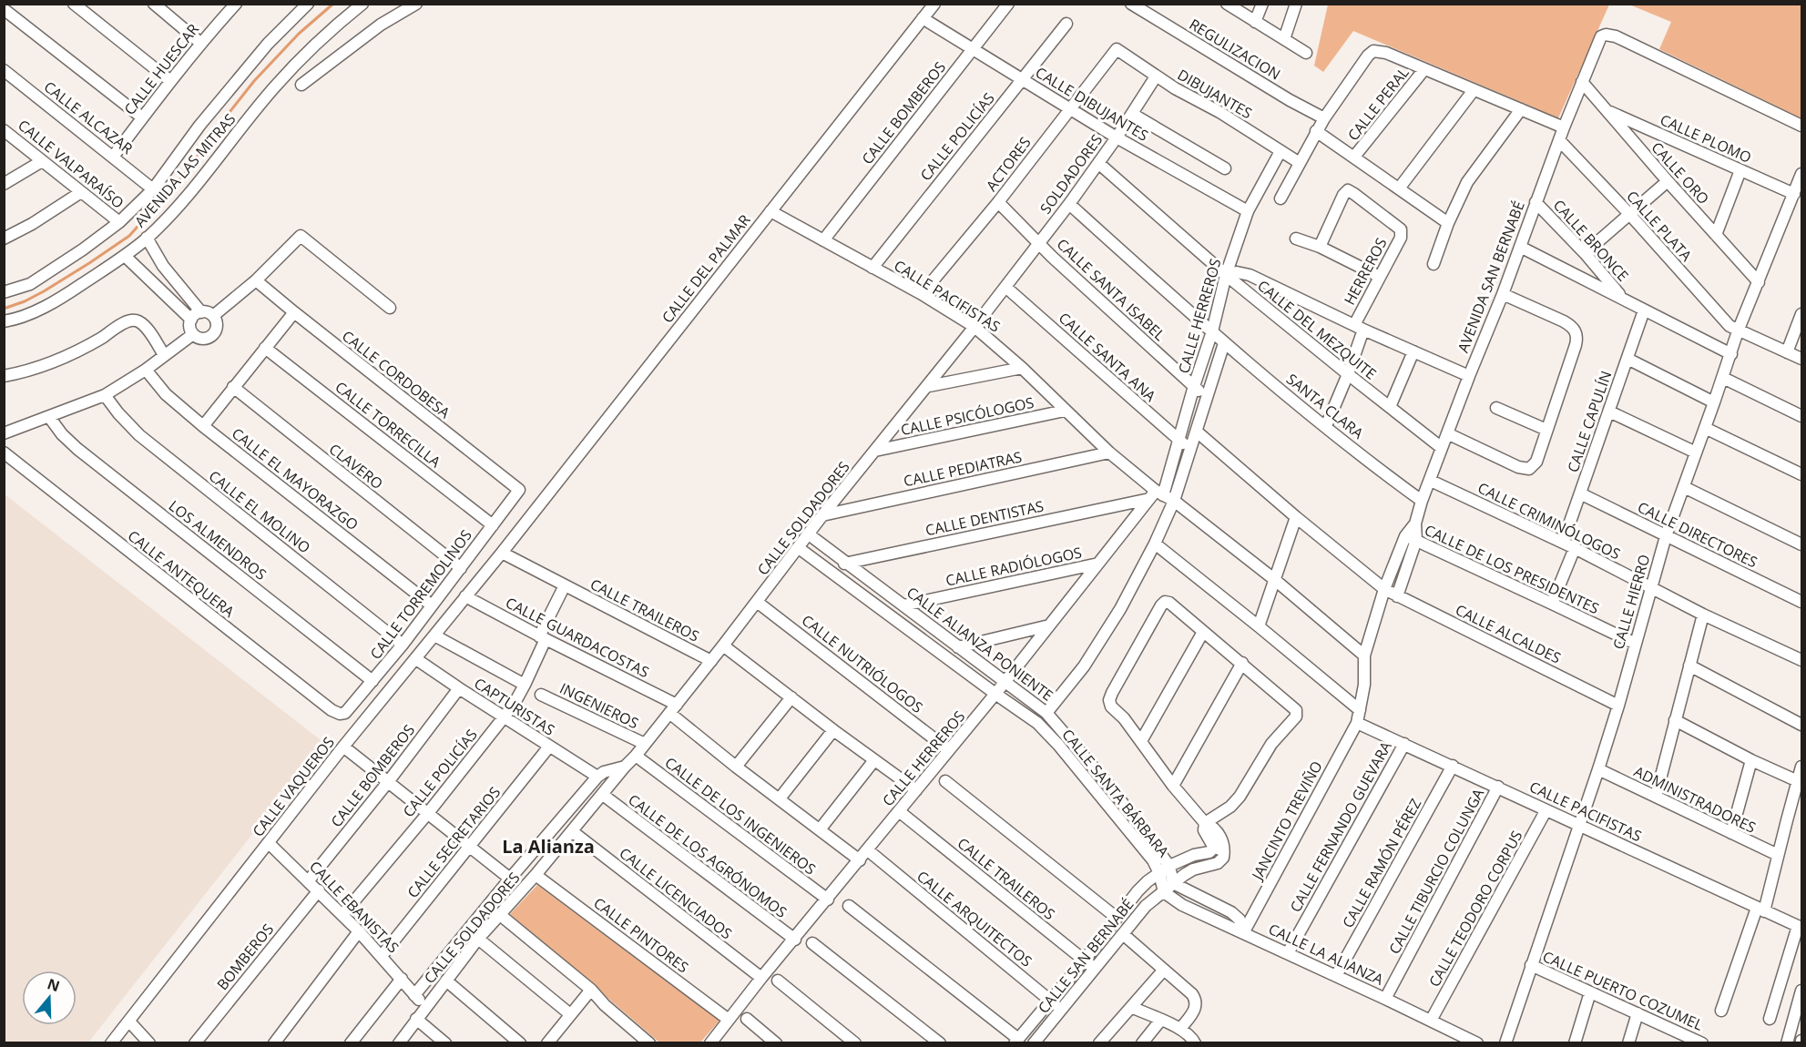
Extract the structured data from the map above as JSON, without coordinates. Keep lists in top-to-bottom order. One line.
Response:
{"streets":{"street":["REGULIZACION","CALLE HUESCAR","DIBUJANTES","CALLE DIBUJANTES","CALLE PERAL","CALLE BOMBEROS","CALLE ALCAZAR","CALLE POLICÍAS","CALLE PLOMO","CALLE VALPARAÍSO","ACTORES","AVENIDA LAS MITRAS","CALLE ORO","SOLDADORES","CALLE PLATA","CALLE BRONCE","CALLE DEL PALMAR","HERREROS","AVENIDA SAN BERNABÉ","CALLE SANTA ISABEL","CALLE PACIFISTAS","CALLE HERREROS","CALLE DEL MEZQUITE","CALLE SANTA ANA","CALLE CORDOBESA","SANTA CLARA","CALLE PSICÓLOGOS","CALLE CAPULÍN","CALLE TORRECILLA","CLAVERO","CALLE PEDIATRAS","CALLE EL MAYORAZGO","CALLE EL MOLINO","CALLE SOLDADORES","CALLE DENTISTAS","CALLE CRIMINÓLOGOS","CALLE DIRECTORES","LOS ALMENDROS","CALLE RADIÓLOGOS","CALLE DE LOS PRESIDENTES","CALLE ANTEQUERA","CALLE TORREMOLINOS","CALLE HIERRO","CALLE TRAILEROS","CALLE ALCALDES","CALLE GUARDACOSTAS","CALLE ALIANZA PONIENTE","CALLE NUTRIÓLOGOS","INGENIEROS","CAPTURISTAS","CALLE VAQUEROS","CALLE SANTA BÁRBARA","ADMINISTRADORES","CALLE DE LOS INGENIEROS","JANCINTO TREVIÑO","CALLE FERNANDO GUEVARA","CALLE SECRETARIOS","CALLE DE LOS AGRÓNOMOS","CALLE RAMÓN PÉREZ","CALLE TIBURCIO COLUNGA","CALLE LICENCIADOS","CALLE EBANISTAS","CALLE TEODORO CORPUS","CALLE ARQUITECTOS","CALLE PINTORES","CALLE LA ALIANZA","CALLE SAN BERNABÉ","BOMBEROS","CALLE PUERTO COZUMEL"]},"crossings":[["CALLE HUESCAR","CALLE ALCAZAR"],["DIBUJANTES","ACTORES"],["DIBUJANTES","SOLDADORES"],["DIBUJANTES","CALLE HERREROS"],["CALLE DIBUJANTES","CALLE BOMBEROS"],["CALLE DIBUJANTES","CALLE POLICÍAS"],["CALLE DIBUJANTES","ACTORES"],["CALLE DIBUJANTES","SOLDADORES"],["CALLE DIBUJANTES","CALLE DEL PALMAR"],["CALLE DIBUJANTES","CALLE HERREROS"],["CALLE BOMBEROS","CALLE PACIFISTAS"],["CALLE BOMBEROS","CAPTURISTAS"],["CALLE BOMBEROS","CALLE EBANISTAS"],["CALLE ALCAZAR","AVENIDA LAS MITRAS"],["CALLE POLICÍAS","CALLE PACIFISTAS"],["CALLE POLICÍAS","CALLE GUARDACOSTAS"],["CALLE POLICÍAS","CAPTURISTAS"],["CALLE POLICÍAS","CALLE EBANISTAS"],["CALLE PLOMO","CALLE ORO"],["CALLE PLOMO","CALLE HIERRO"],["CALLE VALPARAÍSO","AVENIDA LAS MITRAS"],["ACTORES","CALLE SANTA ISABEL"],["ACTORES","CALLE PACIFISTAS"],["CALLE ORO","AVENIDA SAN BERNABÉ"],["CALLE ORO","CALLE HIERRO"],["SOLDADORES","CALLE SANTA ISABEL"],["SOLDADORES","CALLE DEL MEZQUITE"],["SOLDADORES","CALLE SANTA ANA"],["SOLDADORES","SANTA CLARA"],["SOLDADORES","CALLE SOLDADORES"],["CALLE PLATA","AVENIDA SAN BERNABÉ"],["CALLE PLATA","CALLE HIERRO"],["CALLE BRONCE","AVENIDA SAN BERNABÉ"],["CALLE BRONCE","CALLE CAPULÍN"],["CALLE BRONCE","CALLE HIERRO"],["CALLE DEL PALMAR","CALLE PACIFISTAS"],["CALLE DEL PALMAR","CALLE TRAILEROS"],["CALLE DEL PALMAR","CALLE VAQUEROS"],["HERREROS","CALLE DEL MEZQUITE"],["HERREROS","SANTA CLARA"],["AVENIDA SAN BERNABÉ","CALLE PACIFISTAS"],["AVENIDA SAN BERNABÉ","CALLE DEL MEZQUITE"],["AVENIDA SAN BERNABÉ","SANTA CLARA"],["AVENIDA SAN BERNABÉ","CALLE CRIMINÓLOGOS"],["AVENIDA SAN BERNABÉ","CALLE DE LOS PRESIDENTES"],["AVENIDA SAN BERNABÉ","CALLE ALCALDES"],["AVENIDA SAN BERNABÉ","JANCINTO TREVIÑO"],["CALLE SANTA ISABEL","CALLE HERREROS"],["CALLE PACIFISTAS","CALLE HERREROS"],["CALLE PACIFISTAS","CALLE PSICÓLOGOS"],["CALLE PACIFISTAS","CALLE PEDIATRAS"],["CALLE PACIFISTAS","CALLE SOLDADORES"],["CALLE PACIFISTAS","CALLE DENTISTAS"],["CALLE PACIFISTAS","CALLE HIERRO"],["CALLE PACIFISTAS","JANCINTO TREVIÑO"],["CALLE PACIFISTAS","CALLE FERNANDO GUEVARA"],["CALLE PACIFISTAS","CALLE RAMÓN PÉREZ"],["CALLE PACIFISTAS","CALLE TIBURCIO COLUNGA"],["CALLE PACIFISTAS","CALLE TEODORO CORPUS"],["CALLE HERREROS","CALLE DEL MEZQUITE"],["CALLE HERREROS","CALLE SANTA ANA"],["CALLE HERREROS","SANTA CLARA"],["CALLE HERREROS","CALLE DENTISTAS"],["CALLE HERREROS","CALLE RADIÓLOGOS"],["CALLE HERREROS","CALLE TRAILEROS"],["CALLE HERREROS","CALLE ALIANZA PONIENTE"],["CALLE HERREROS","CALLE NUTRIÓLOGOS"],["CALLE HERREROS","CALLE DE LOS INGENIEROS"],["CALLE HERREROS","CALLE DE LOS AGRÓNOMOS"],["CALLE HERREROS","CALLE LICENCIADOS"],["CALLE HERREROS","CALLE ARQUITECTOS"],["CALLE HERREROS","CALLE PINTORES"],["CALLE SANTA ANA","CALLE SOLDADORES"],["CALLE CORDOBESA","CALLE TORREMOLINOS"],["CALLE PSICÓLOGOS","CALLE SOLDADORES"],["CALLE CAPULÍN","CALLE CRIMINÓLOGOS"],["CALLE CAPULÍN","CALLE DIRECTORES"],["CALLE TORRECILLA","CALLE TORREMOLINOS"],["CLAVERO","CALLE TORREMOLINOS"],["CALLE PEDIATRAS","CALLE SOLDADORES"],["CALLE EL MAYORAZGO","CALLE TORREMOLINOS"],["CALLE EL MOLINO","CALLE TORREMOLINOS"],["CALLE SOLDADORES","CALLE TRAILEROS"],["CALLE SOLDADORES","CALLE GUARDACOSTAS"],["CALLE SOLDADORES","CALLE ALIANZA PONIENTE"],["CALLE SOLDADORES","CALLE NUTRIÓLOGOS"],["CALLE SOLDADORES","INGENIEROS"],["CALLE SOLDADORES","CAPTURISTAS"],["CALLE SOLDADORES","CALLE DE LOS INGENIEROS"],["CALLE SOLDADORES","CALLE DE LOS AGRÓNOMOS"],["CALLE SOLDADORES","CALLE LICENCIADOS"],["CALLE SOLDADORES","CALLE EBANISTAS"],["CALLE SOLDADORES","CALLE PINTORES"],["CALLE DENTISTAS","CALLE ALIANZA PONIENTE"],["CALLE CRIMINÓLOGOS","CALLE HIERRO"],["CALLE DIRECTORES","CALLE HIERRO"],["LOS ALMENDROS","CALLE TORREMOLINOS"],["CALLE RADIÓLOGOS","CALLE ALIANZA PONIENTE"],["CALLE DE LOS PRESIDENTES","CALLE HIERRO"],["CALLE ANTEQUERA","CALLE TORREMOLINOS"],["CALLE HIERRO","CALLE ALCALDES"],["CALLE HIERRO","ADMINISTRADORES"],["CALLE HIERRO","CALLE PUERTO COZUMEL"],["CALLE TRAILEROS","CALLE VAQUEROS"],["CALLE TRAILEROS","CALLE SAN BERNABÉ"],["CALLE GUARDACOSTAS","CALLE VAQUEROS"],["CALLE ALIANZA PONIENTE","CALLE SANTA BÁRBARA"],["CALLE ALIANZA PONIENTE","CALLE SAN BERNABÉ"],["CAPTURISTAS","CALLE VAQUEROS"],["CAPTURISTAS","CALLE SECRETARIOS"],["CALLE VAQUEROS","CALLE EBANISTAS"],["CALLE SANTA BÁRBARA","CALLE LA ALIANZA"],["CALLE SANTA BÁRBARA","CALLE SAN BERNABÉ"],["JANCINTO TREVIÑO","CALLE LA ALIANZA"],["CALLE FERNANDO GUEVARA","CALLE LA ALIANZA"],["CALLE SECRETARIOS","CALLE EBANISTAS"],["CALLE RAMÓN PÉREZ","CALLE LA ALIANZA"],["CALLE TIBURCIO COLUNGA","CALLE LA ALIANZA"],["CALLE EBANISTAS","BOMBEROS"],["CALLE TEODORO CORPUS","CALLE LA ALIANZA"],["CALLE ARQUITECTOS","CALLE SAN BERNABÉ"],["CALLE LA ALIANZA","CALLE SAN BERNABÉ"]],"districts":["La Alianza"],"north":"top"}
